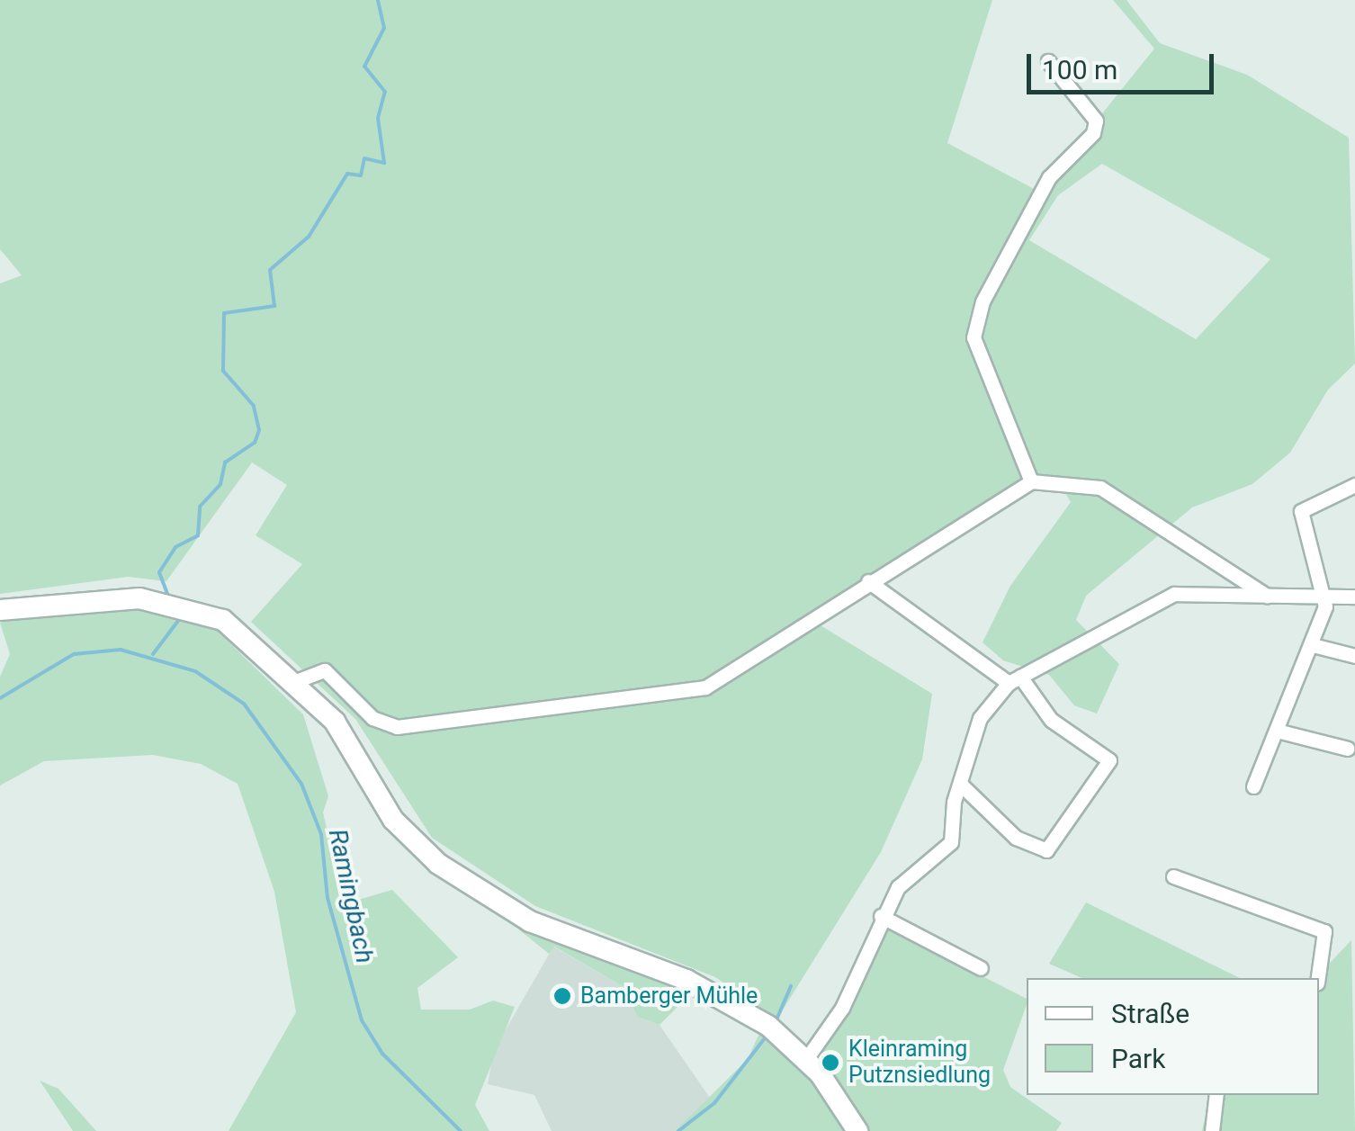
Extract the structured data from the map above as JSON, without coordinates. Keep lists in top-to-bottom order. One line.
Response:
{"water":["Ramingbach"],"places":["Bamberger Mühle","Kleinraming Putznsiedlung"],"legend":["Straße","Park"],"scale_bar":"100 m"}
